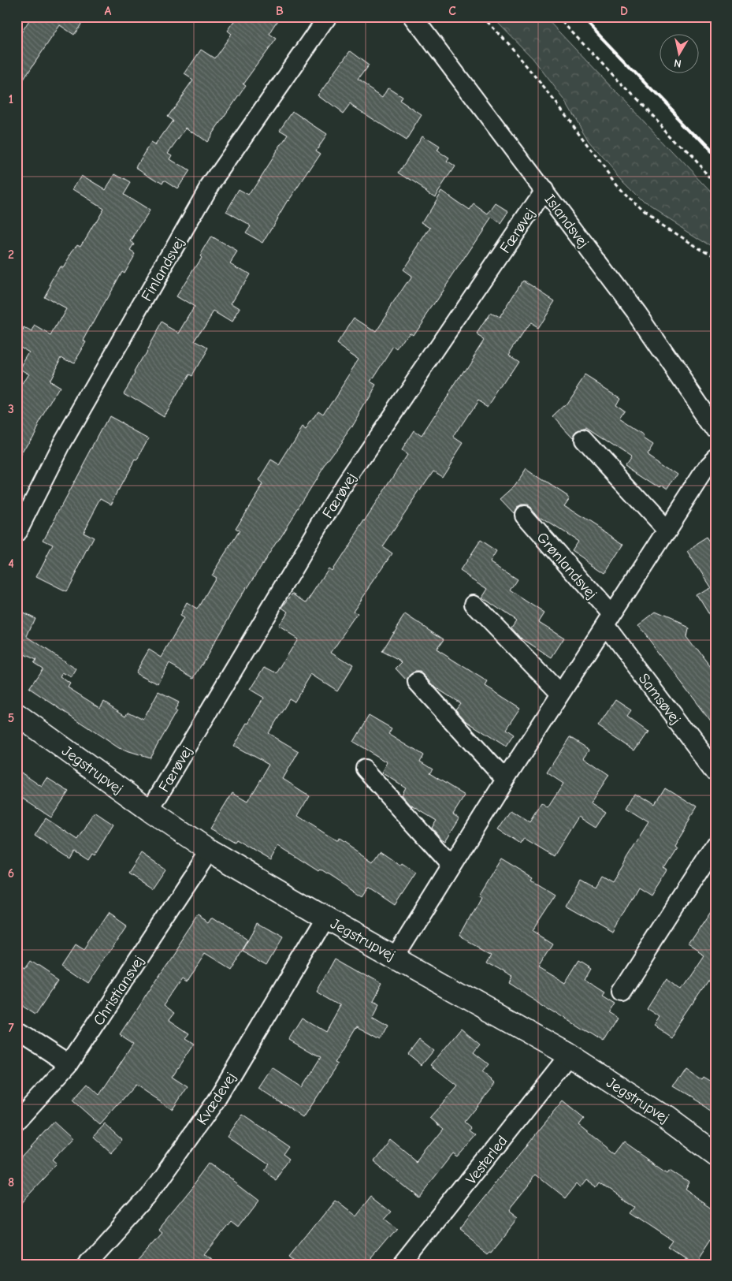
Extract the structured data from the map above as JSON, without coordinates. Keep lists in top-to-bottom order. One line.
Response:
{"streets":{"street":["Islandsvej","Færøvej","Finlandsvej","Grønlandsvej","Samsøvej","Jegstrupvej","Christiansvej","Kvædevej","Vesterled"]},"crossings":[["Islandsvej","Færøvej"],["Færøvej","Jegstrupvej"],["Grønlandsvej","Samsøvej"],["Grønlandsvej","Jegstrupvej"],["Jegstrupvej","Christiansvej"],["Jegstrupvej","Kvædevej"],["Jegstrupvej","Vesterled"]],"north":"bottom","grid":{"columns":["A","B","C","D"],"rows":["1","2","3","4","5","6","7","8"]}}
